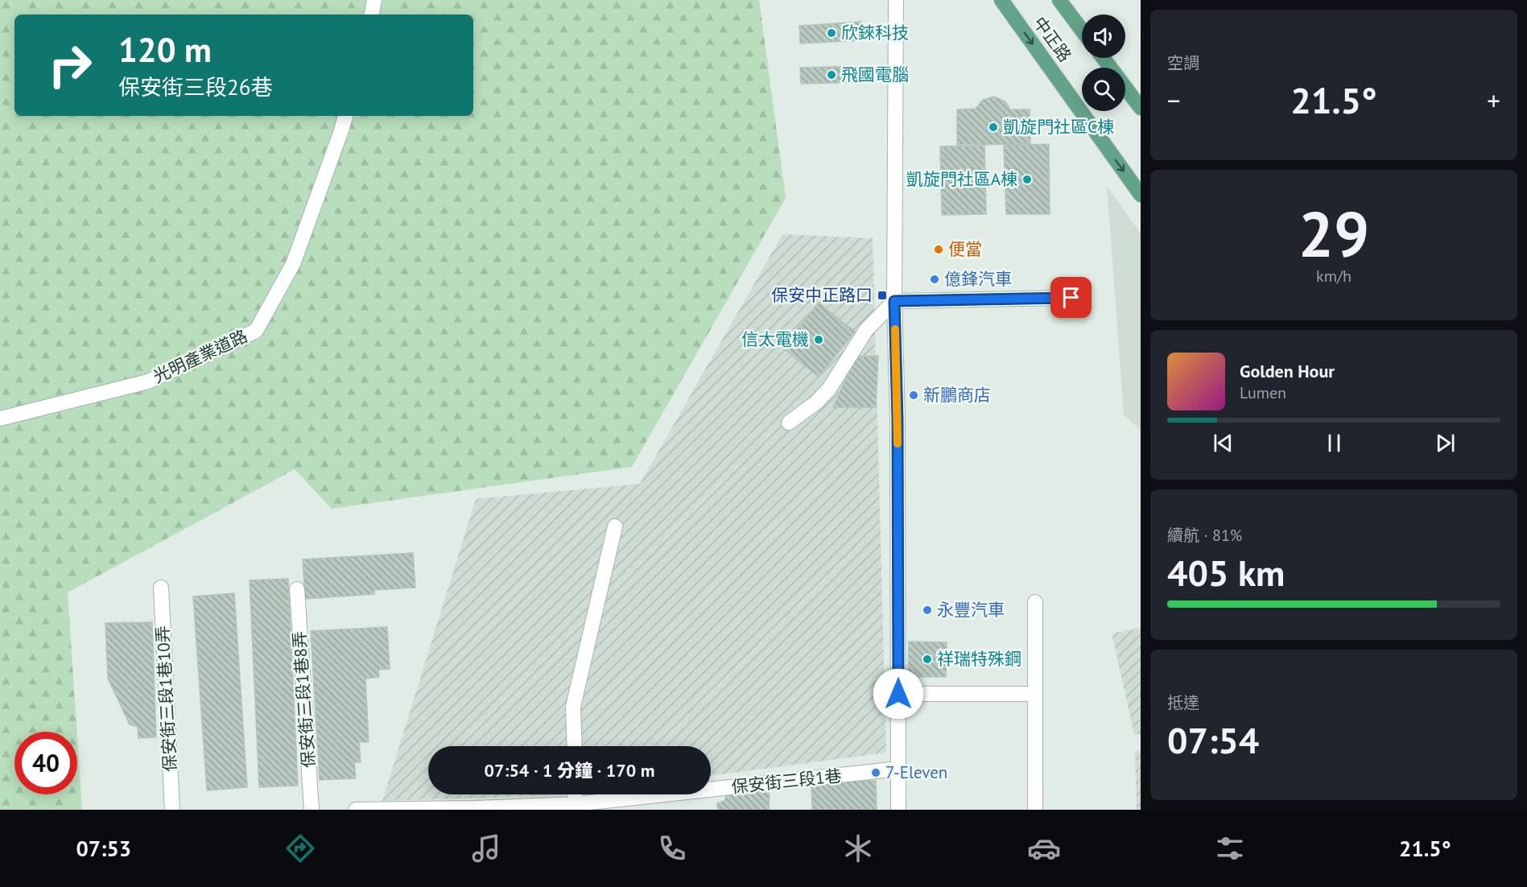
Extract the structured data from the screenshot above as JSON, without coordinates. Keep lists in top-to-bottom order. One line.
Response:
{"streets":{"main road":["中正路"],"street":["光明產業道路","保安街三段1巷10弄","保安街三段1巷8弄","保安街三段1巷"]},"places":{"other":["欣錸科技","飛國電腦","凱旋門社區C棟","凱旋門社區A棟","便當","億鋒汽車","信太電機","新鵬商店","永豐汽車","祥瑞特殊鋼","7-Eleven"],"transit":["保安中正路口"]},"page":{"tile":["空調",["29","km/h"],["續航 · 81%","405 km"],["抵達","07:54"]],"turn":["120 m","保安街三段26巷"],"heat":["−","21.5°","+"],"song":["Golden Hour","Lumen"],"limit":"40","trip":"07:54 · 1 分鐘 · 170 m","tabs":["07:53","21.5°"]}}
